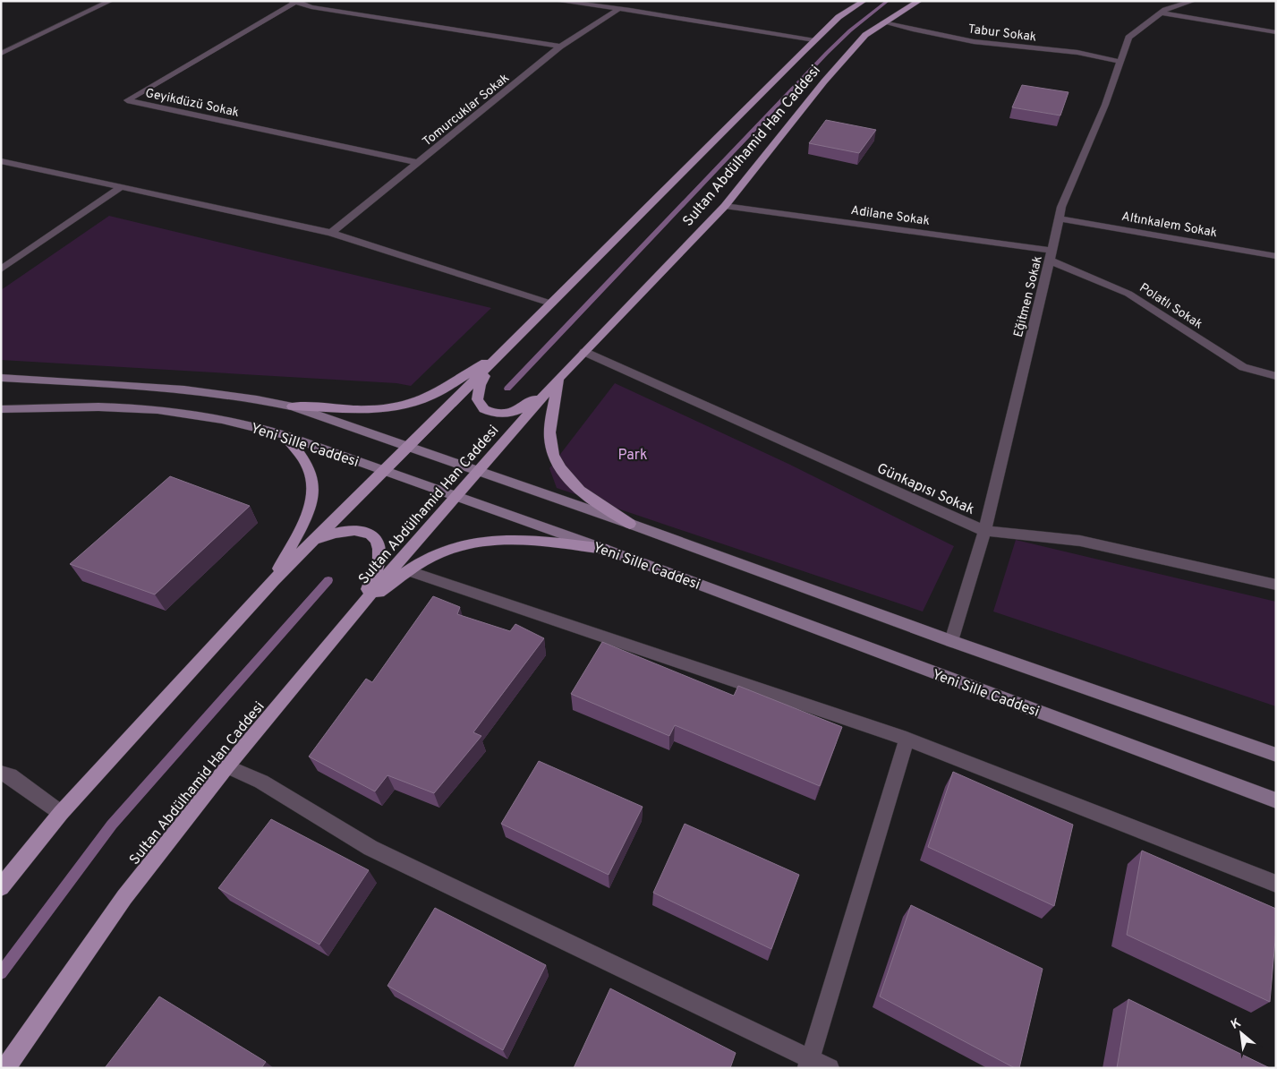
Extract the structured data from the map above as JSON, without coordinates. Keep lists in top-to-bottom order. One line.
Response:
{"streets":{"main road":["Sultan Abdülhamid Han Caddesi","Yeni Sille Caddesi"],"street":["Tabur Sokak","Geyikdüzü Sokak","Tomurcuklar Sokak","Adilane Sokak","Altınkalem Sokak","Eğitmen Sokak","Polatlı Sokak","Günkapısı Sokak"]},"crossings":[["Tabur Sokak","Sultan Abdülhamid Han Caddesi"],["Tabur Sokak","Eğitmen Sokak"],["Geyikdüzü Sokak","Tomurcuklar Sokak"],["Sultan Abdülhamid Han Caddesi","Adilane Sokak"],["Sultan Abdülhamid Han Caddesi","Yeni Sille Caddesi"],["Sultan Abdülhamid Han Caddesi","Günkapısı Sokak"],["Adilane Sokak","Eğitmen Sokak"],["Adilane Sokak","Polatlı Sokak"],["Altınkalem Sokak","Eğitmen Sokak"],["Eğitmen Sokak","Polatlı Sokak"],["Eğitmen Sokak","Yeni Sille Caddesi"],["Eğitmen Sokak","Günkapısı Sokak"]],"parks":["Park"],"north":"top left"}
